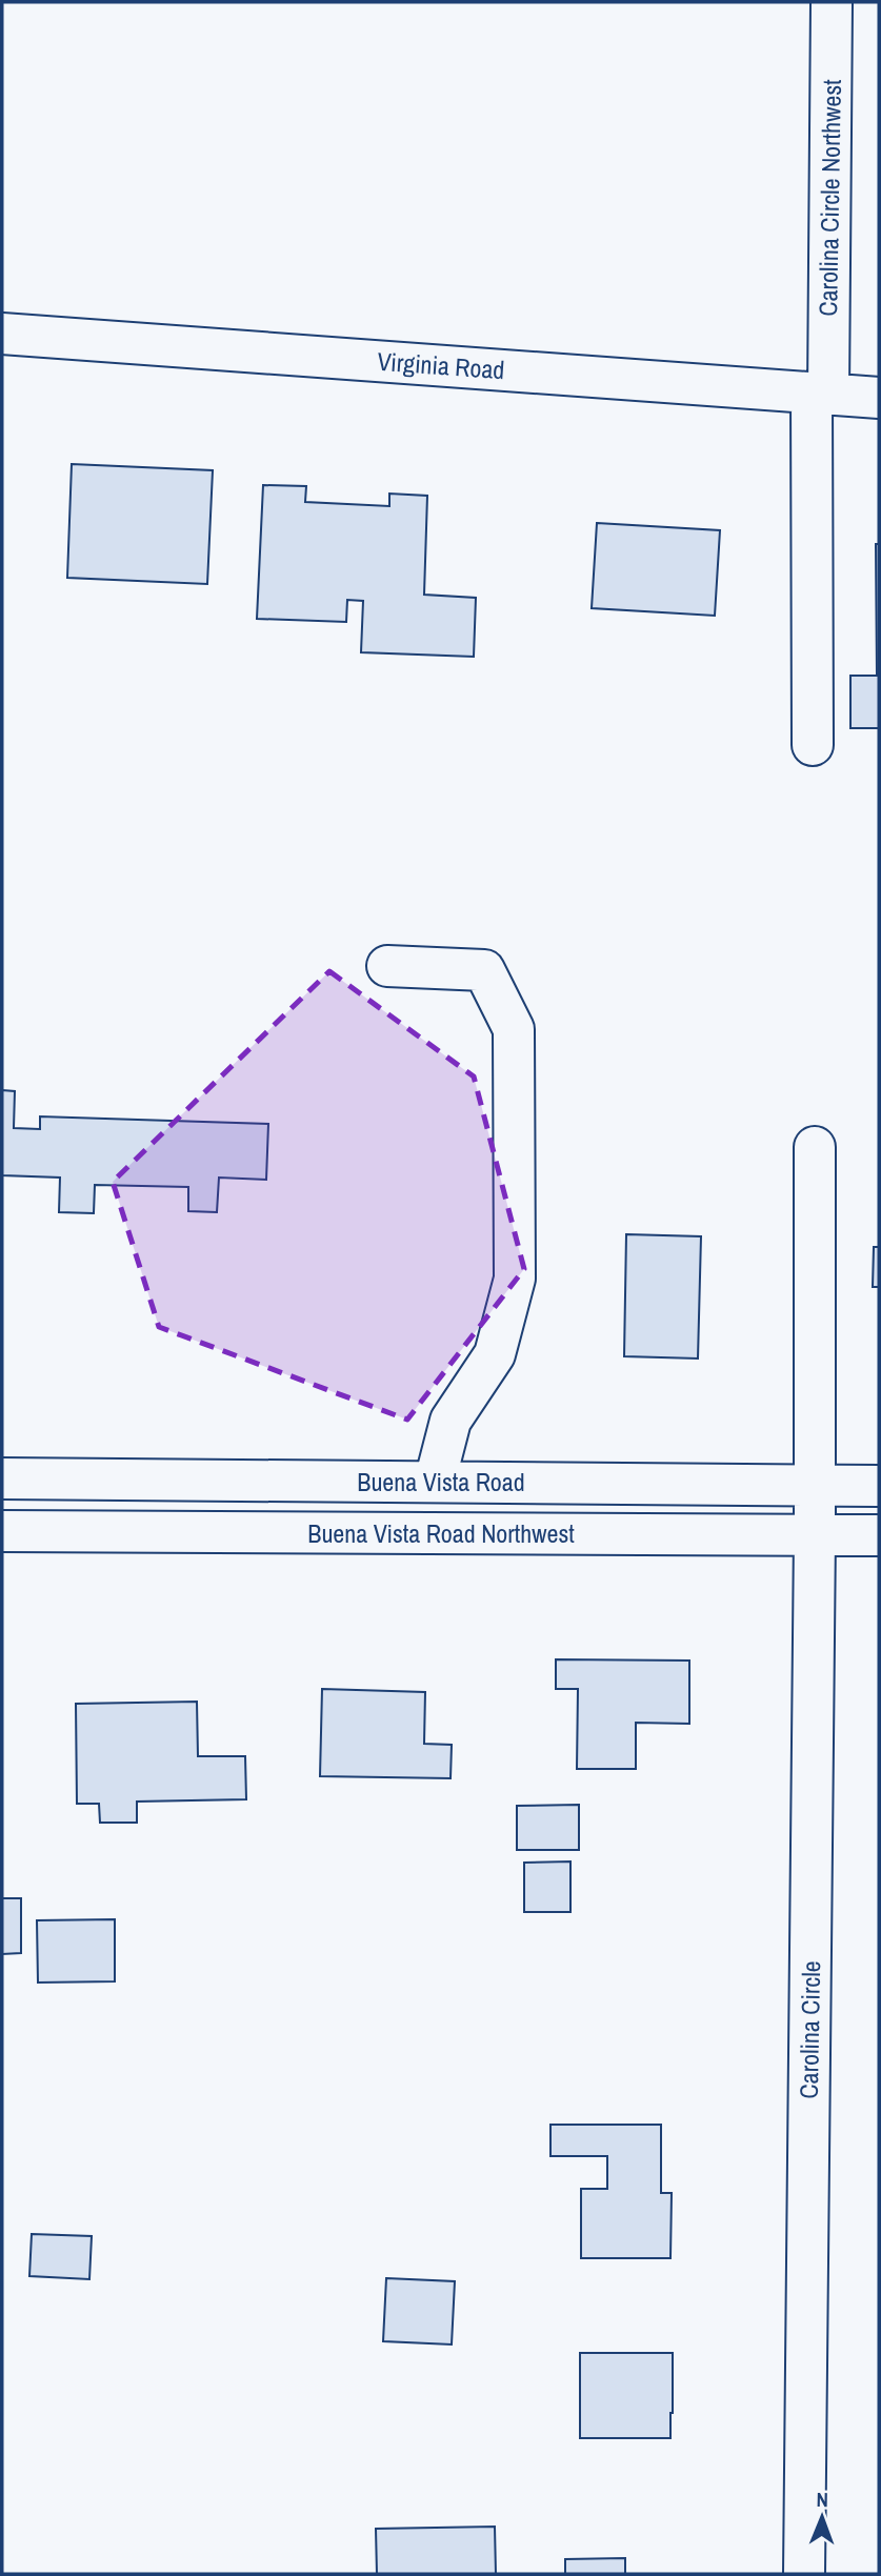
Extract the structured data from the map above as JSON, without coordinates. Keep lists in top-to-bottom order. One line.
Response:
{"streets":{"street":["Carolina Circle Northwest","Virginia Road","Buena Vista Road","Buena Vista Road Northwest","Carolina Circle"]},"crossings":[["Carolina Circle Northwest","Virginia Road"],["Buena Vista Road","Carolina Circle"],["Buena Vista Road Northwest","Carolina Circle"]],"north":"top"}
